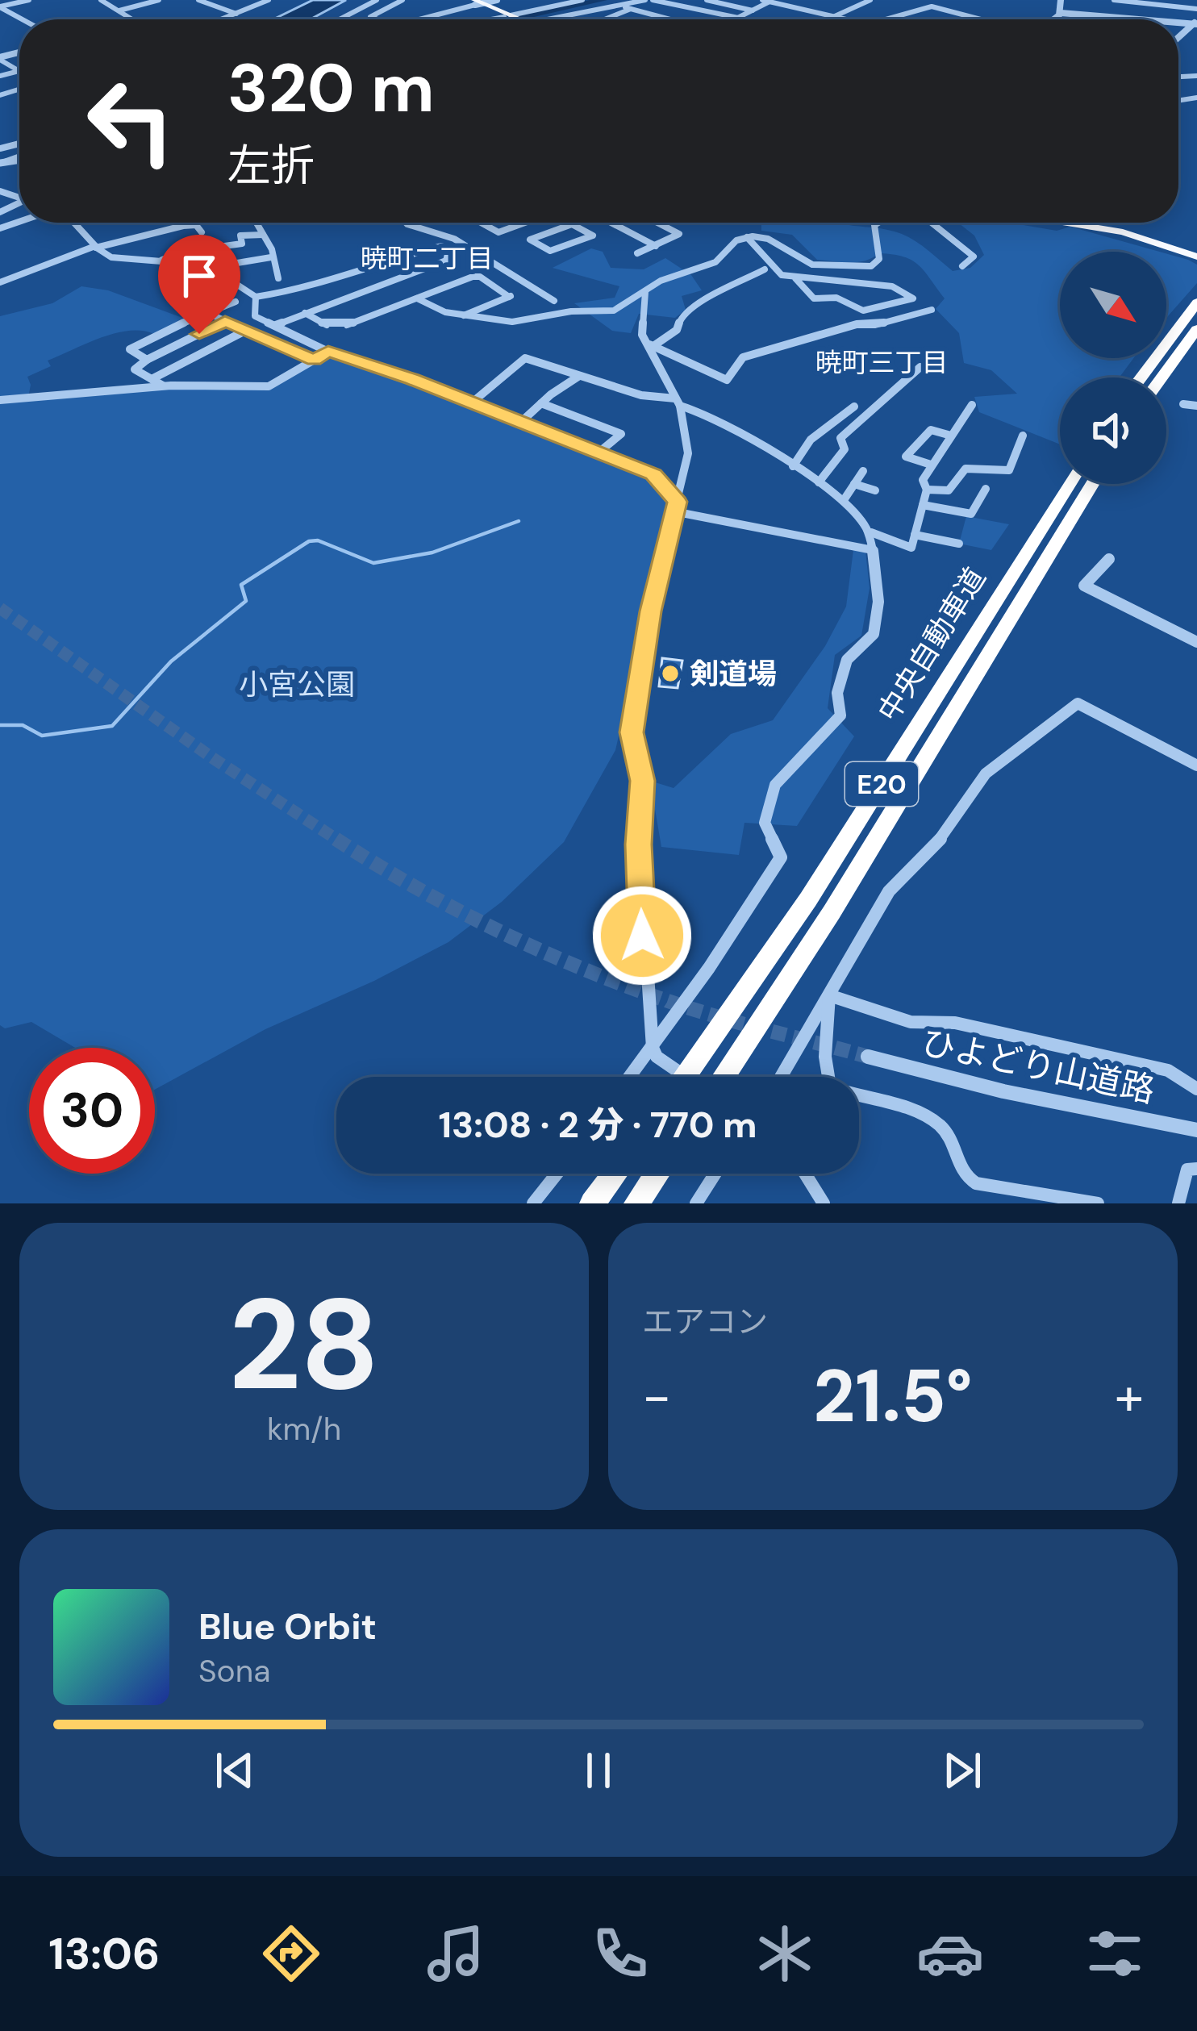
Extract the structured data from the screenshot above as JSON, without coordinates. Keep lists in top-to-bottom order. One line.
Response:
{"streets":{"highway":["中央自動車道","E20"],"street":["ひよどり山道路"]},"districts":["暁町二丁目","暁町三丁目"],"parks":["小宮公園"],"places":["剣道場"],"north":"bottom right","page":{"turn":["320 m","左折"],"limit":"30","trip":"13:08 · 2 分 · 770 m","tile":[["28","km/h"],"エアコン"],"heat":["−","21.5°","+"],"song":["Blue Orbit","Sona"],"tabs":"13:06"}}
